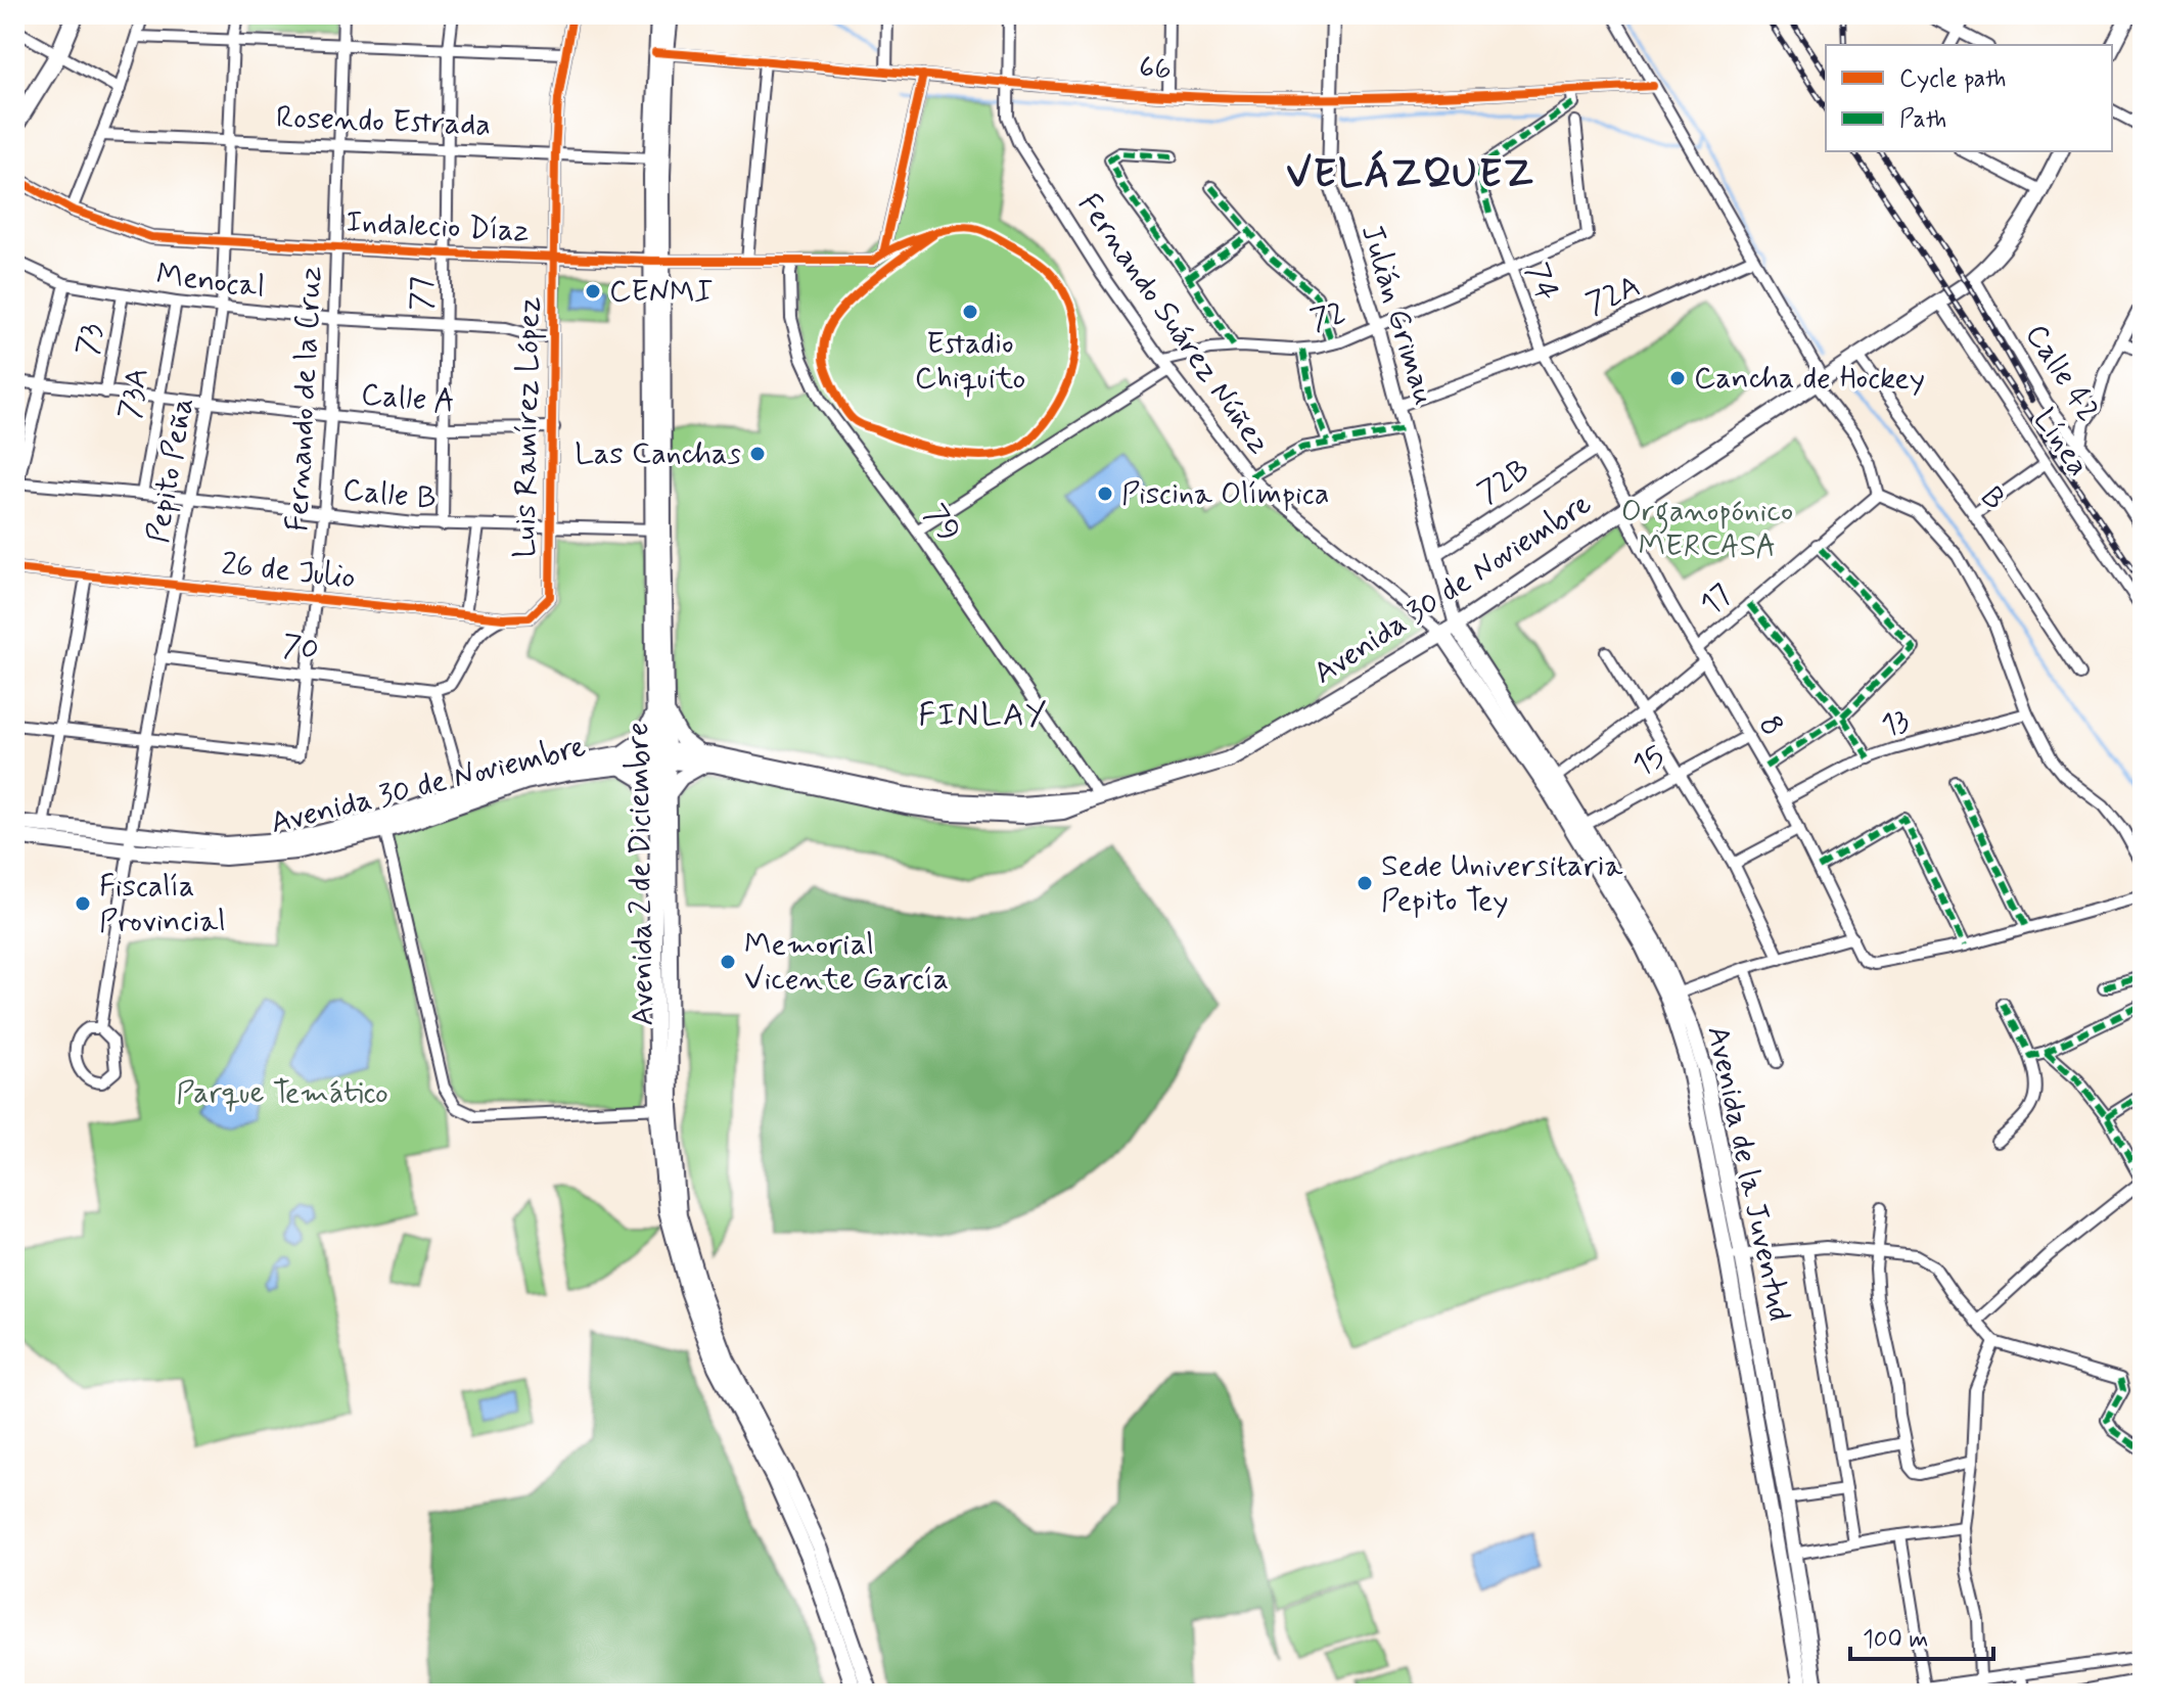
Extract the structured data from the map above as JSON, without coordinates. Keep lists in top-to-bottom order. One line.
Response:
{"streets":{"main road":["Avenida 30 de Noviembre","Avenida 2 de Diciembre","Avenida de la Juventud"],"street":["66","Rosendo Estrada","Indalecio Díaz","Menocal","74","77","72A","Julián Grimau","72","Fernando Suárez Núñez","73","Calle 42","73A","Fernando de la Cruz","Calle A","Luis Ramírez López","Línea","Pepito Peña","72B","Calle B","B","79","26 de Julio","17","70","13","8","15"]},"crossings":[["66","Indalecio Díaz"],["66","74"],["66","Julián Grimau"],["66","Fernando Suárez Núñez"],["66","Avenida 2 de Diciembre"],["Rosendo Estrada","77"],["Rosendo Estrada","Fernando de la Cruz"],["Rosendo Estrada","Luis Ramírez López"],["Rosendo Estrada","Pepito Peña"],["Rosendo Estrada","Avenida 2 de Diciembre"],["Indalecio Díaz","77"],["Indalecio Díaz","Fernando de la Cruz"],["Indalecio Díaz","Luis Ramírez López"],["Indalecio Díaz","Pepito Peña"],["Indalecio Díaz","79"],["Indalecio Díaz","Avenida 2 de Diciembre"],["Menocal","77"],["Menocal","73"],["Menocal","73A"],["Menocal","Fernando de la Cruz"],["Menocal","Luis Ramírez López"],["Menocal","Pepito Peña"],["74","72A"],["74","72"],["74","72B"],["74","Avenida 30 de Noviembre"],["74","8"],["77","Calle A"],["77","Calle B"],["72A","Julián Grimau"],["Julián Grimau","72"],["Julián Grimau","Fernando Suárez Núñez"],["Julián Grimau","72B"],["Julián Grimau","Avenida 30 de Noviembre"],["Julián Grimau","Avenida de la Juventud"],["72","Fernando Suárez Núñez"],["72","79"],["Fernando Suárez Núñez","Avenida 30 de Noviembre"],["Fernando Suárez Núñez","Avenida de la Juventud"],["73","Calle A"],["Calle 42","Avenida 30 de Noviembre"],["73A","Calle A"],["73A","Calle B"],["Fernando de la Cruz","Calle A"],["Fernando de la Cruz","Pepito Peña"],["Fernando de la Cruz","Calle B"],["Fernando de la Cruz","26 de Julio"],["Fernando de la Cruz","70"],["Calle A","Luis Ramírez López"],["Calle A","Pepito Peña"],["Luis Ramírez López","Calle B"],["Luis Ramírez López","26 de Julio"],["Línea","Avenida 30 de Noviembre"],["Pepito Peña","Calle B"],["Pepito Peña","26 de Julio"],["Pepito Peña","Avenida 30 de Noviembre"],["Pepito Peña","70"],["Calle B","Avenida 2 de Diciembre"],["B","Avenida 30 de Noviembre"],["79","Avenida 30 de Noviembre"],["Avenida 30 de Noviembre","8"],["Avenida 30 de Noviembre","Avenida 2 de Diciembre"],["Avenida 30 de Noviembre","Avenida de la Juventud"],["17","8"],["17","Avenida de la Juventud"],["13","8"],["8","15"],["15","Avenida de la Juventud"]],"districts":["VELÁZQUEZ","FINLAY"],"parks":["Organopónico MERCASA","Parque Temático"],"places":["CENMI","Estadio Chiquito","Cancha de Hockey","Las Canchas","Piscina Olímpica","Sede Universitaria Pepito Tey","Fiscalía Provincial","Memorial Vicente García"],"legend":["Cycle path","Path"],"scale_bar":"100 m"}
